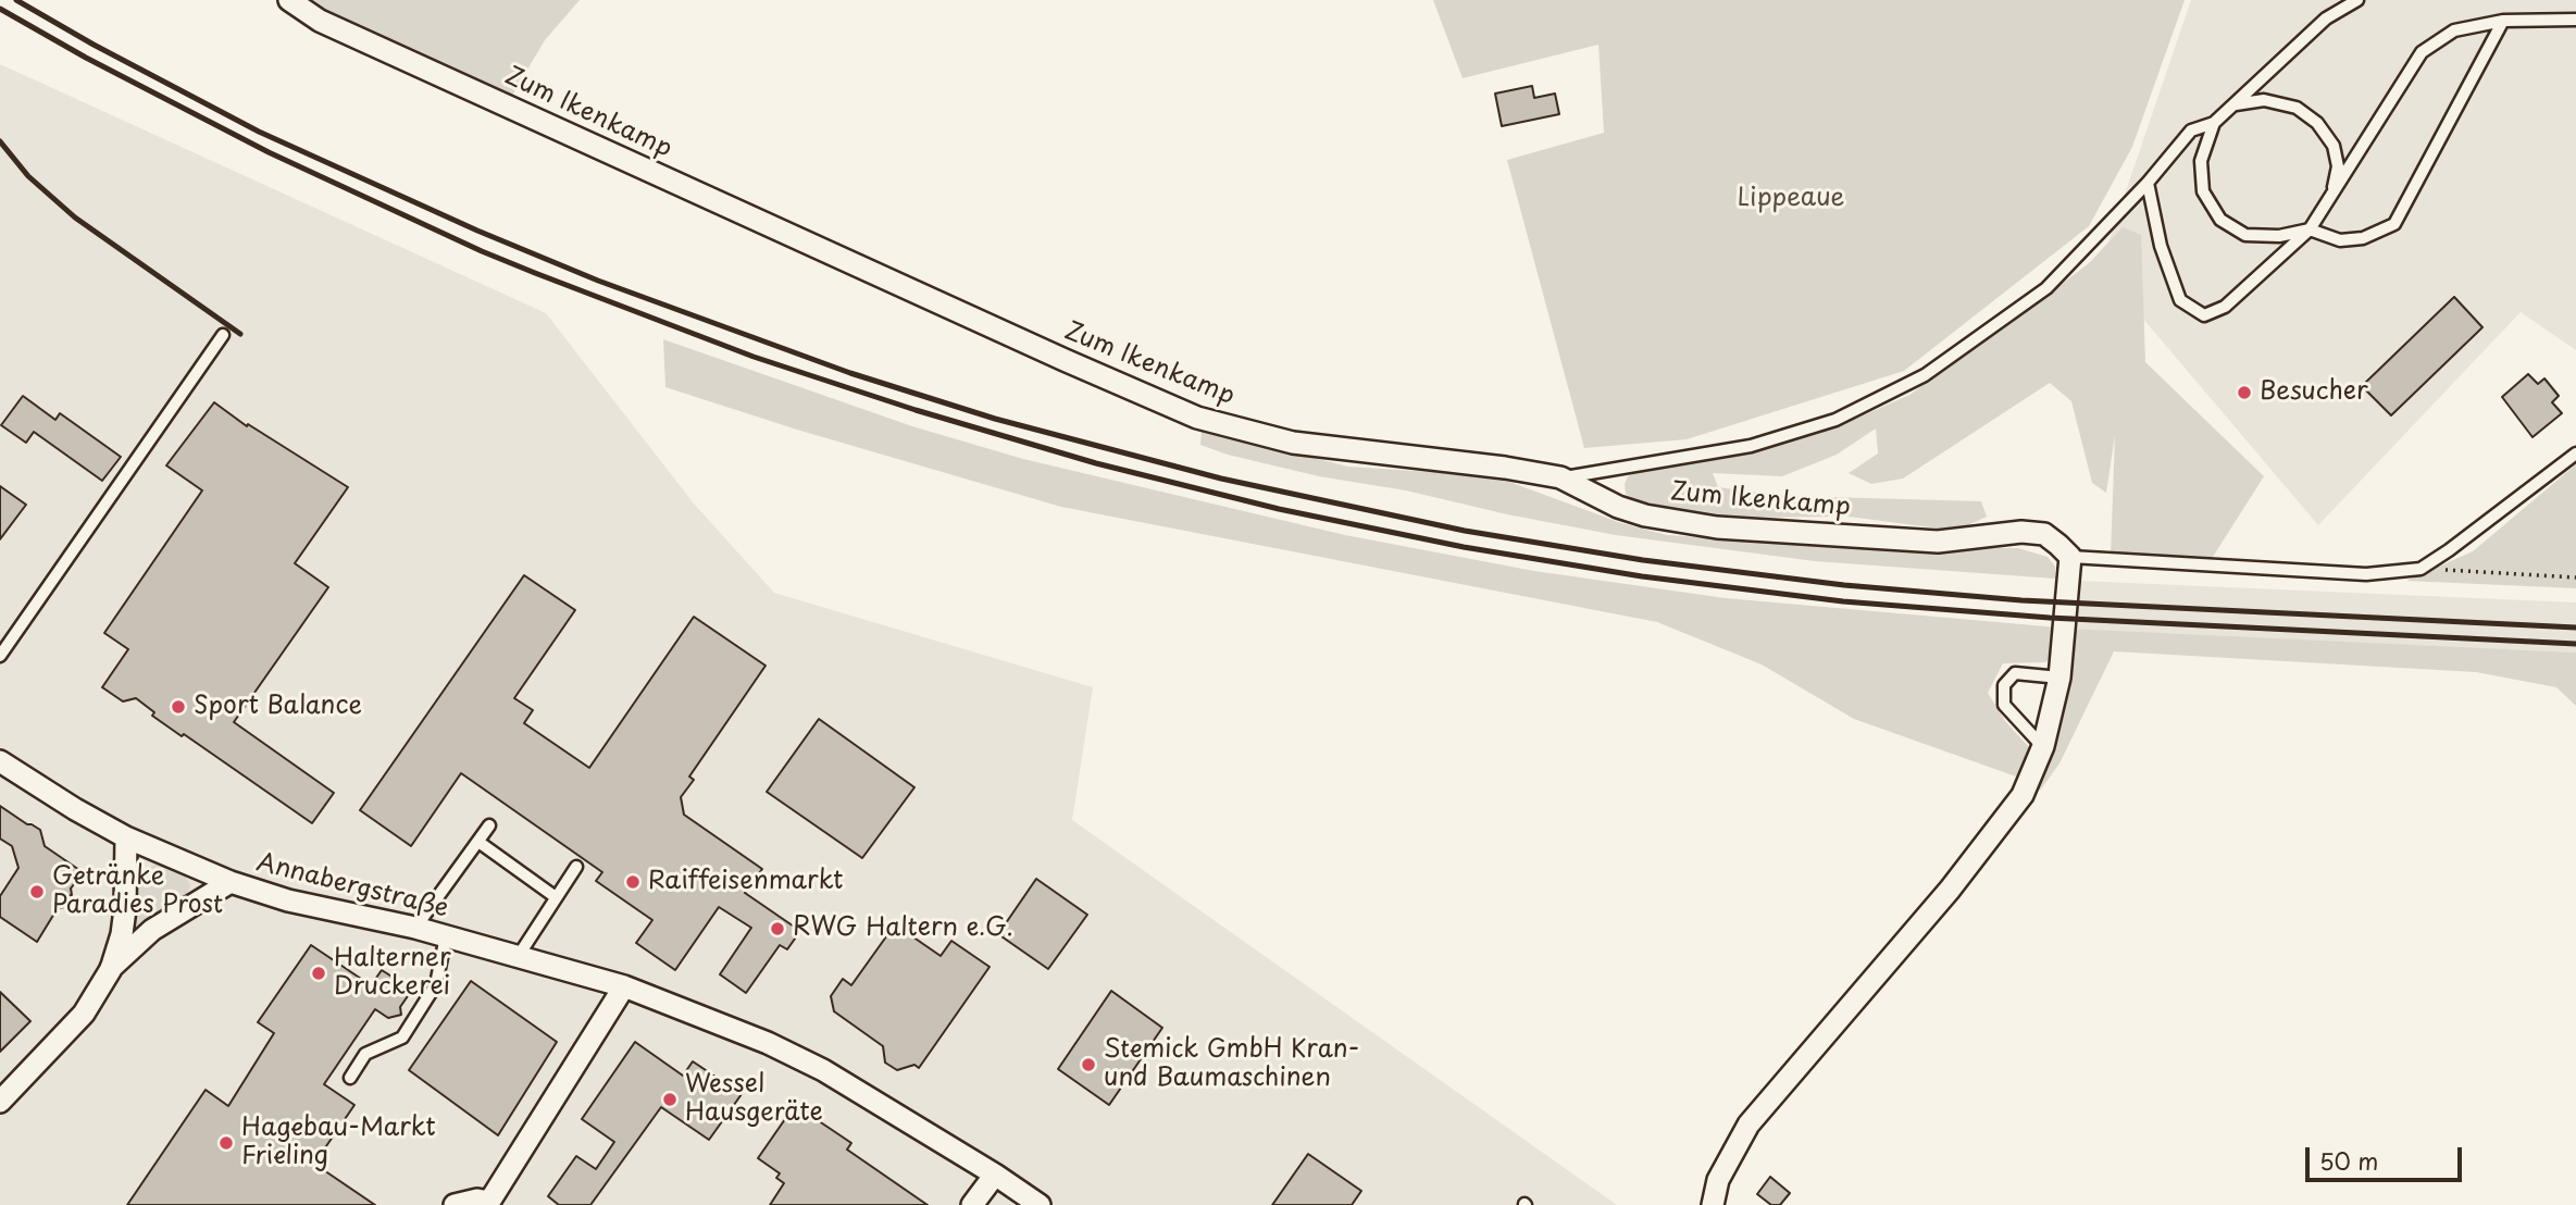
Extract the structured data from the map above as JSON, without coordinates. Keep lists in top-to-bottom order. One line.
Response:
{"streets":{"street":["Zum Ikenkamp","Annabergstraße"]},"parks":["Lippeaue"],"places":["Besucher","Sport Balance","Raiffeisenmarkt","Getränke Paradies Prost","RWG Haltern e.G.","Halterner Druckerei","Stemick GmbH Kran- und Baumaschinen","Wessel Hausgeräte","Hagebau-Markt Frieling"],"scale_bar":"50 m"}
